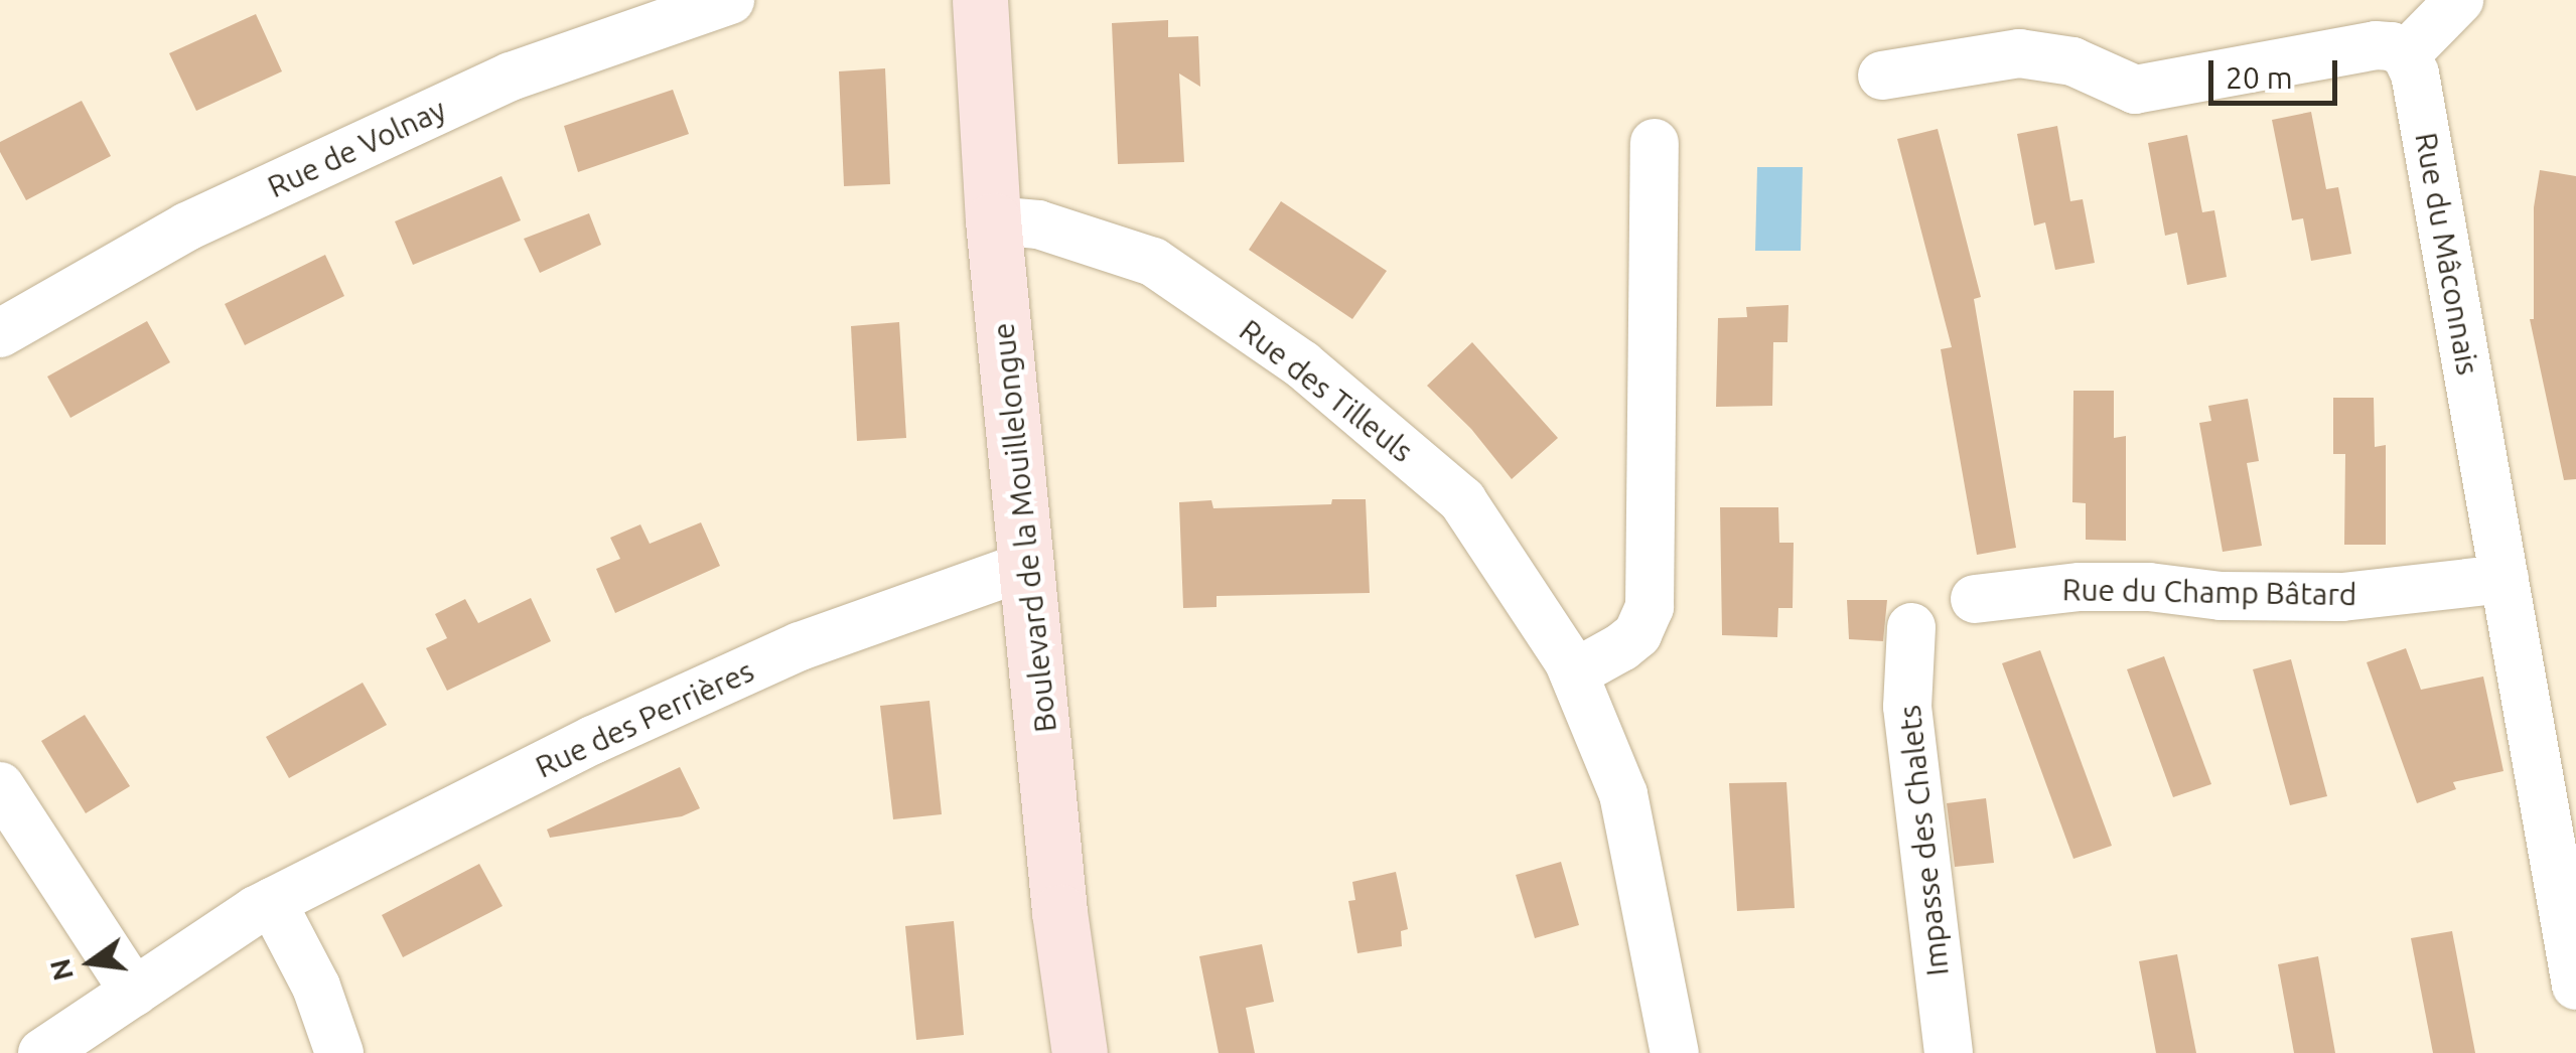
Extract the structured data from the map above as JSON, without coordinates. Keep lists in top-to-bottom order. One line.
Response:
{"streets":{"main road":["Boulevard de la Mouillelongue"],"street":["Rue de Volnay","Rue du Mâconnais","Rue des Tilleuls","Rue du Champ Bâtard","Rue des Perrières","Impasse des Chalets"]},"crossings":[["Rue du Mâconnais","Rue du Champ Bâtard"],["Rue des Tilleuls","Boulevard de la Mouillelongue"],["Boulevard de la Mouillelongue","Rue des Perrières"]],"scale_bar":"20 m","north":"left"}
